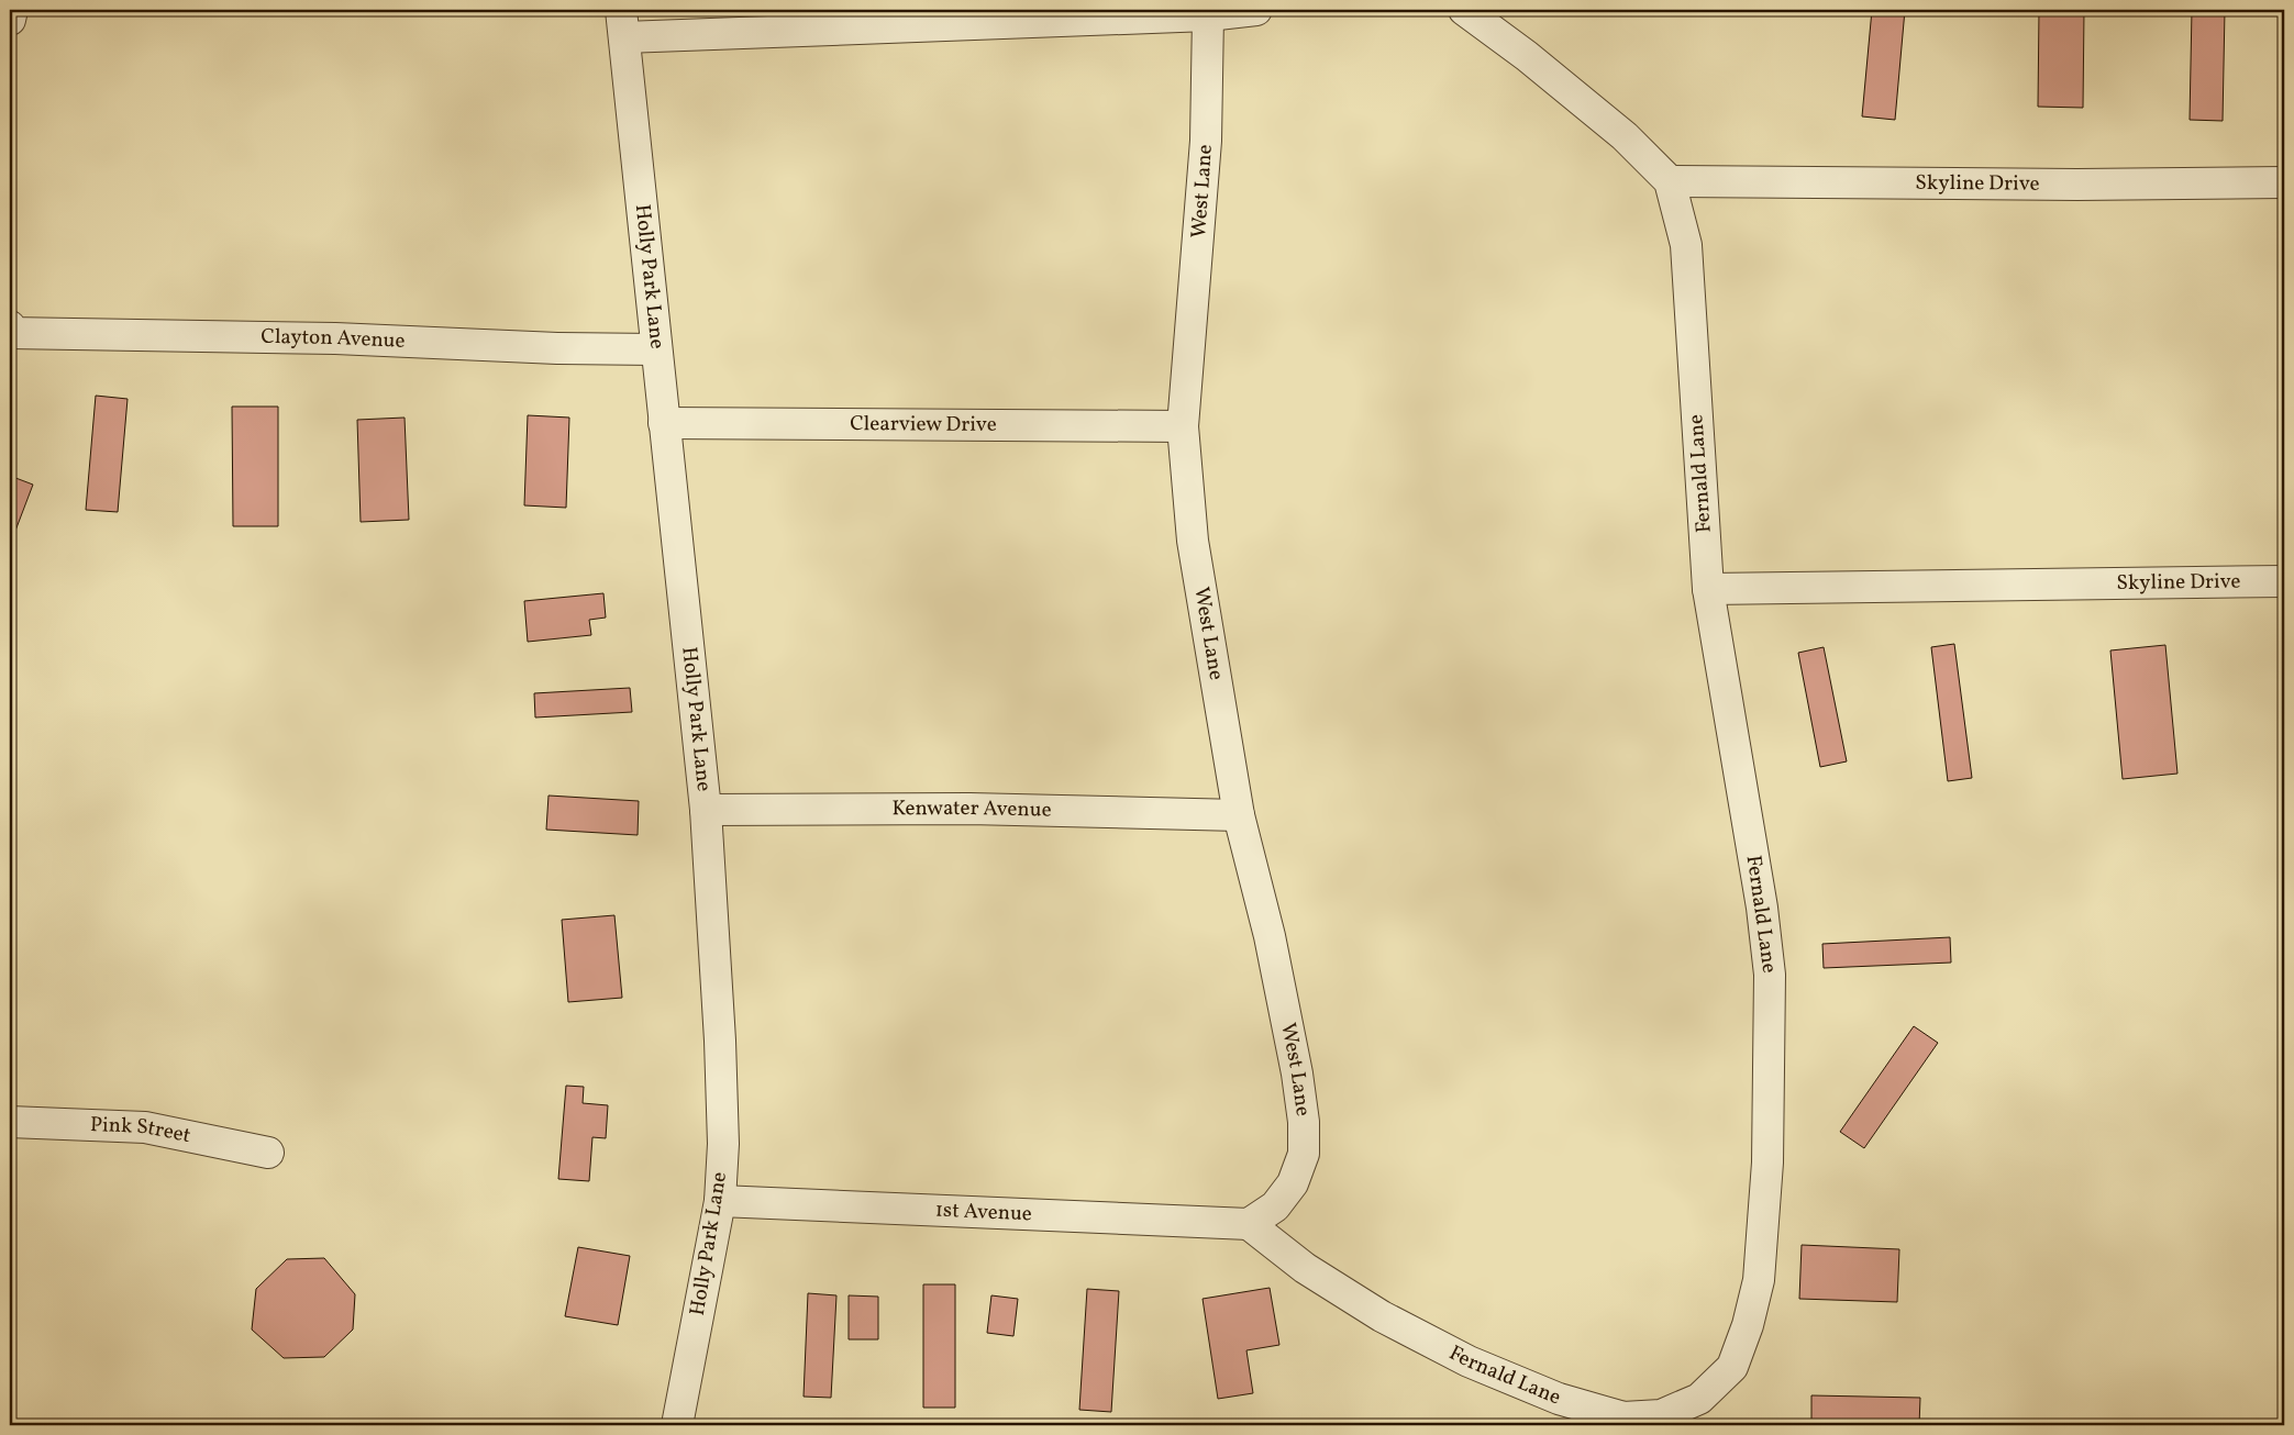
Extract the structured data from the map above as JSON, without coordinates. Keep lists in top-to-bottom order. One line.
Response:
{"streets":{"street":["Skyline Drive","West Lane","Holly Park Lane","Clayton Avenue","Clearview Drive","Fernald Lane","Kenwater Avenue","Pink Street","1st Avenue"]},"crossings":[["Skyline Drive","Fernald Lane"],["West Lane","Clearview Drive"],["West Lane","Fernald Lane"],["West Lane","Kenwater Avenue"],["West Lane","1st Avenue"],["Holly Park Lane","Clayton Avenue"],["Holly Park Lane","Clearview Drive"],["Holly Park Lane","Kenwater Avenue"],["Holly Park Lane","1st Avenue"],["Fernald Lane","1st Avenue"]]}
